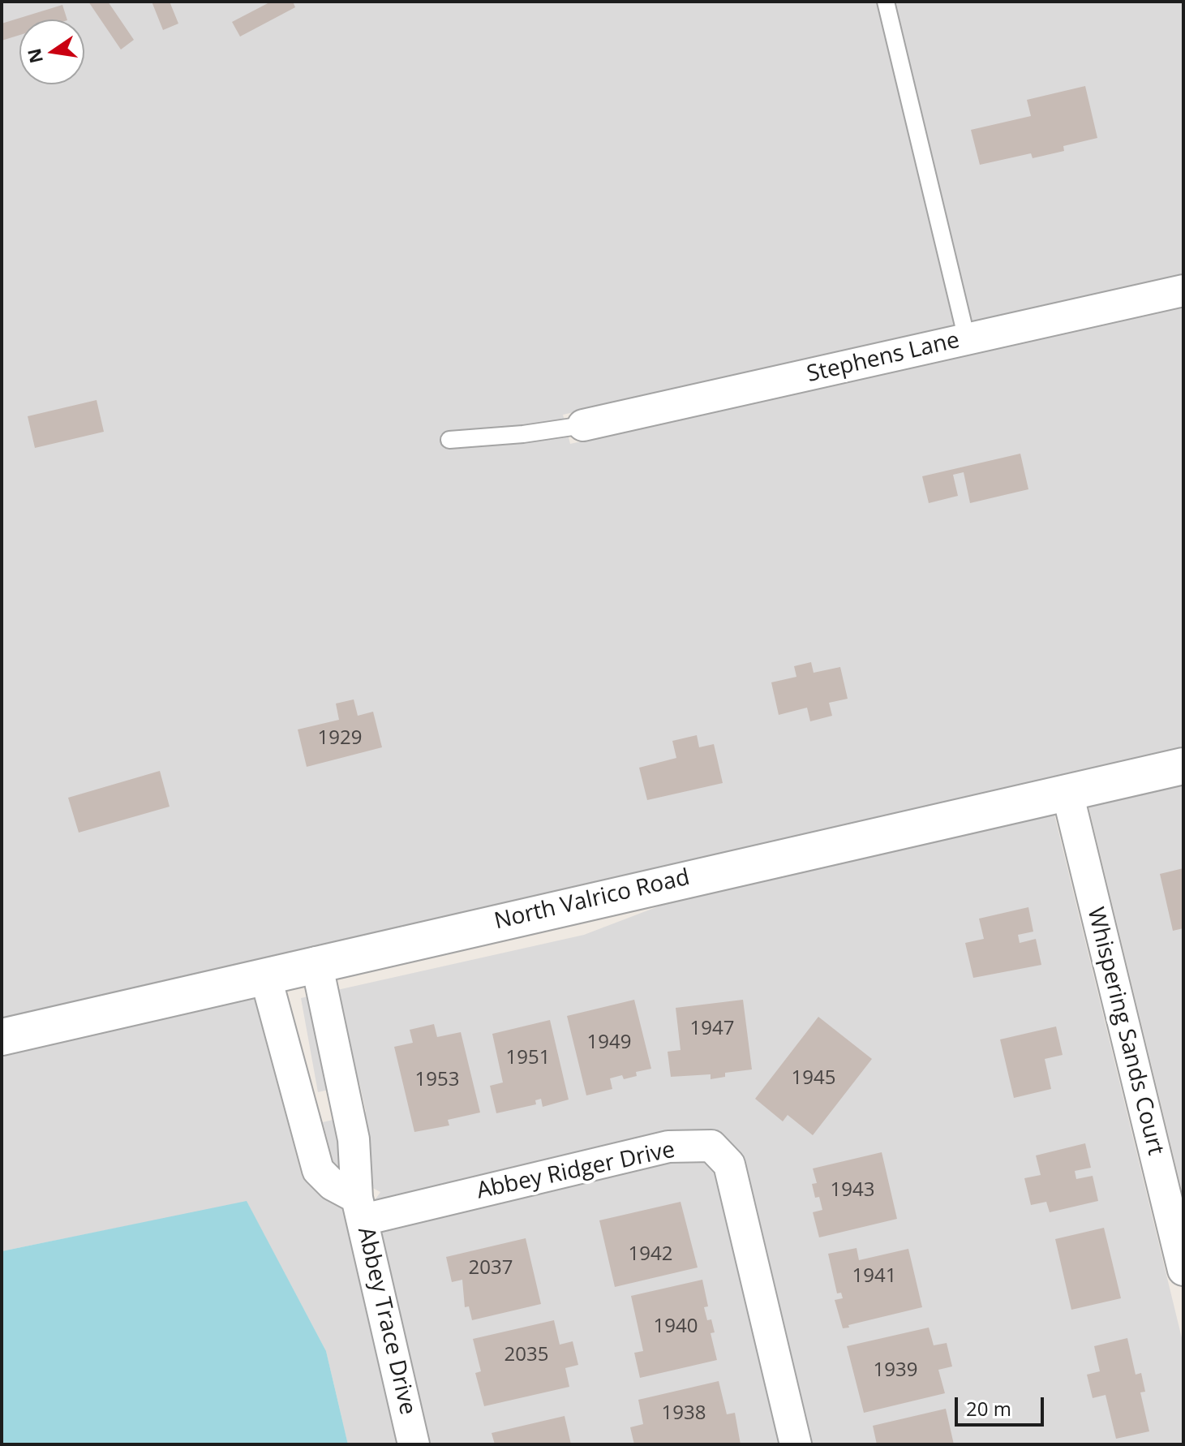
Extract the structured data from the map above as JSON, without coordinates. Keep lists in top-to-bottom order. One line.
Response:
{"streets":{"street":["Stephens Lane","North Valrico Road","Whispering Sands Court","Abbey Ridger Drive","Abbey Trace Drive"]},"crossings":[["North Valrico Road","Whispering Sands Court"],["North Valrico Road","Abbey Trace Drive"],["Abbey Ridger Drive","Abbey Trace Drive"]],"house_numbers":["1929","1947","1949","1951","1945","1953","1943","1942","2037","1941","1940","2035","1939","1938"],"scale_bar":"20 m","north":"left"}
